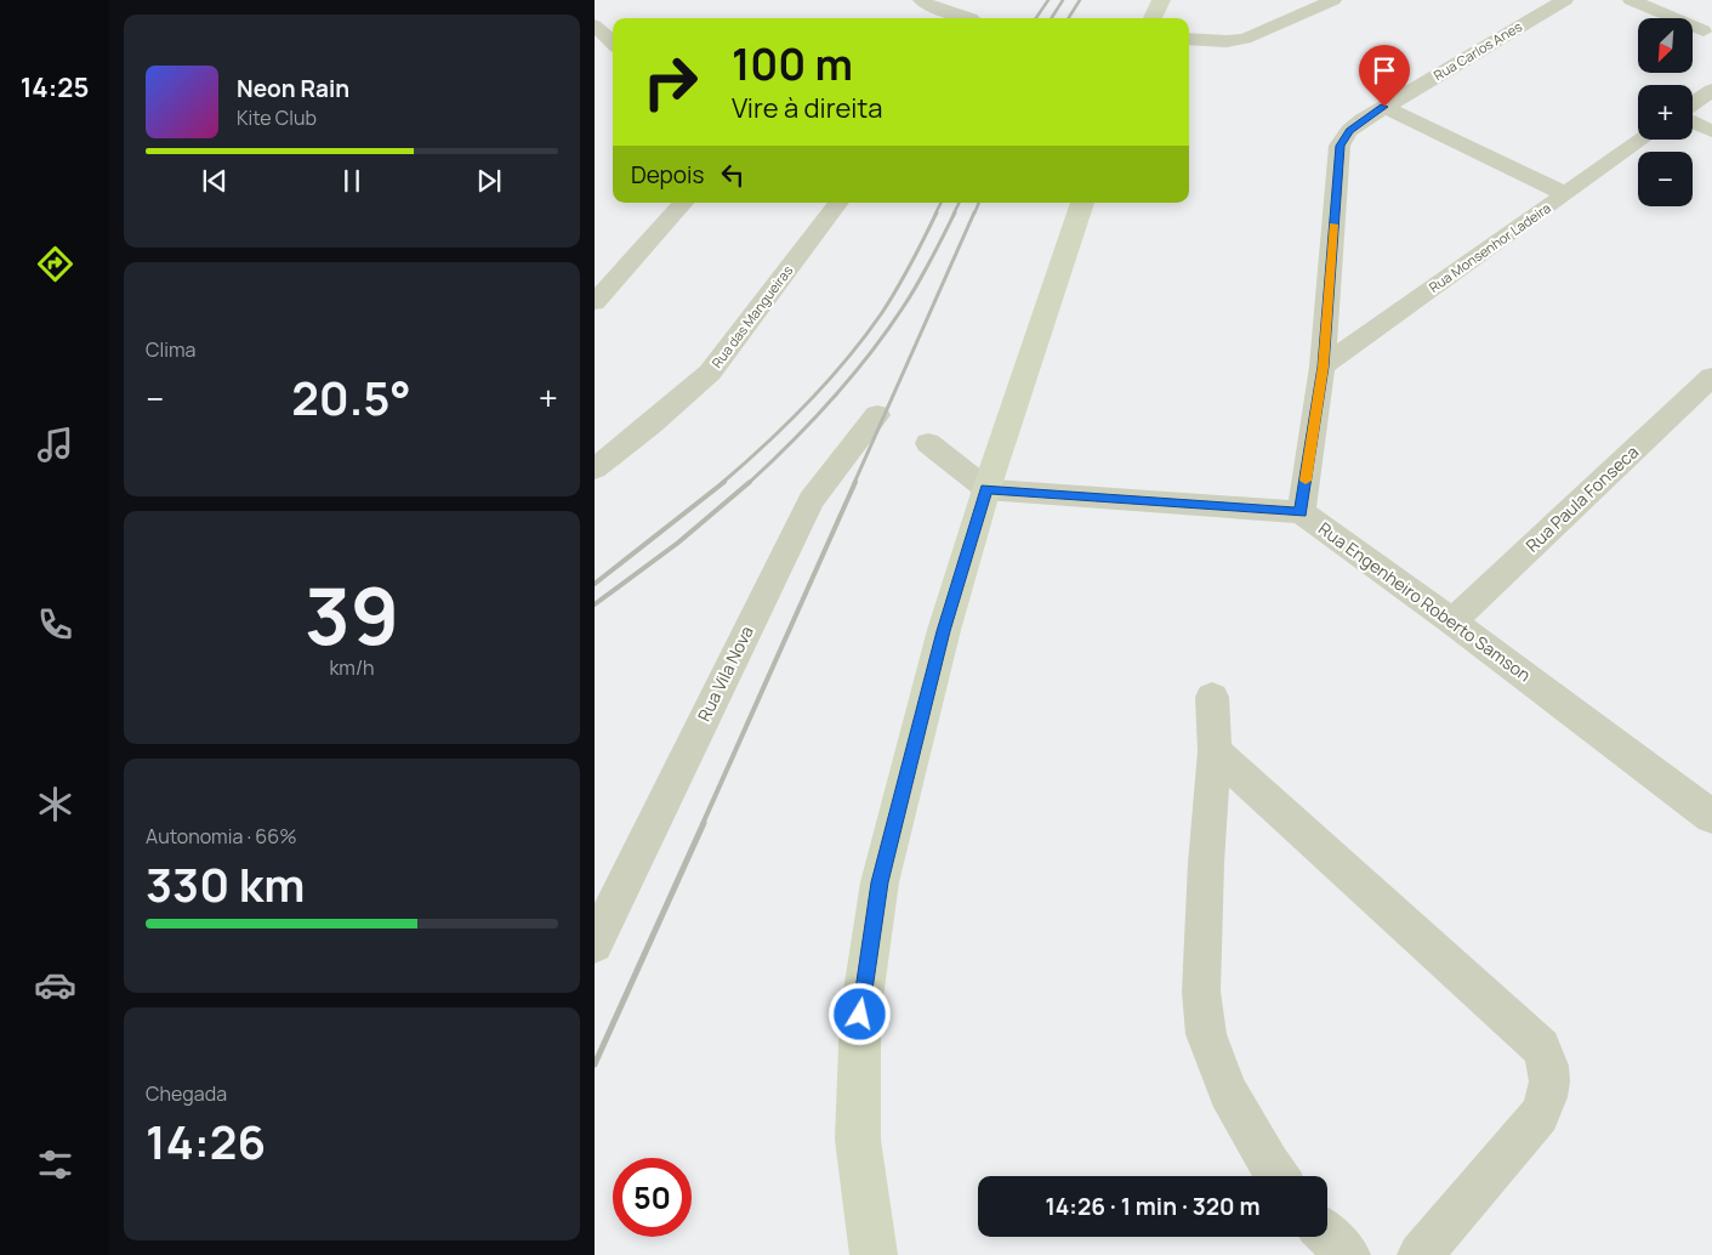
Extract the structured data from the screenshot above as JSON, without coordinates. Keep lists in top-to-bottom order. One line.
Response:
{"streets":{"street":["Rua Carlos Anes","Rua Monsenhor Ladeira","Rua das Mangueiras","Rua Paula Fonseca","Rua Engenheiro Roberto Samson","Rua Vila Nova"]},"crossings":[["Rua Carlos Anes","Rua Monsenhor Ladeira"],["Rua Carlos Anes","Rua Engenheiro Roberto Samson"],["Rua Paula Fonseca","Rua Engenheiro Roberto Samson"]],"north":"bottom left","page":{"tabs":"14:25","map_buttons":["+","−"],"turn":["100 m","Vire à direita"],"song":["Neon Rain","Kite Club"],"then":"Depois","tile":["Clima",["39","km/h"],["Autonomia · 66%","330 km"],["Chegada","14:26"]],"heat":["−","20.5°","+"],"limit":"50","trip":"14:26 · 1 min · 320 m"}}
